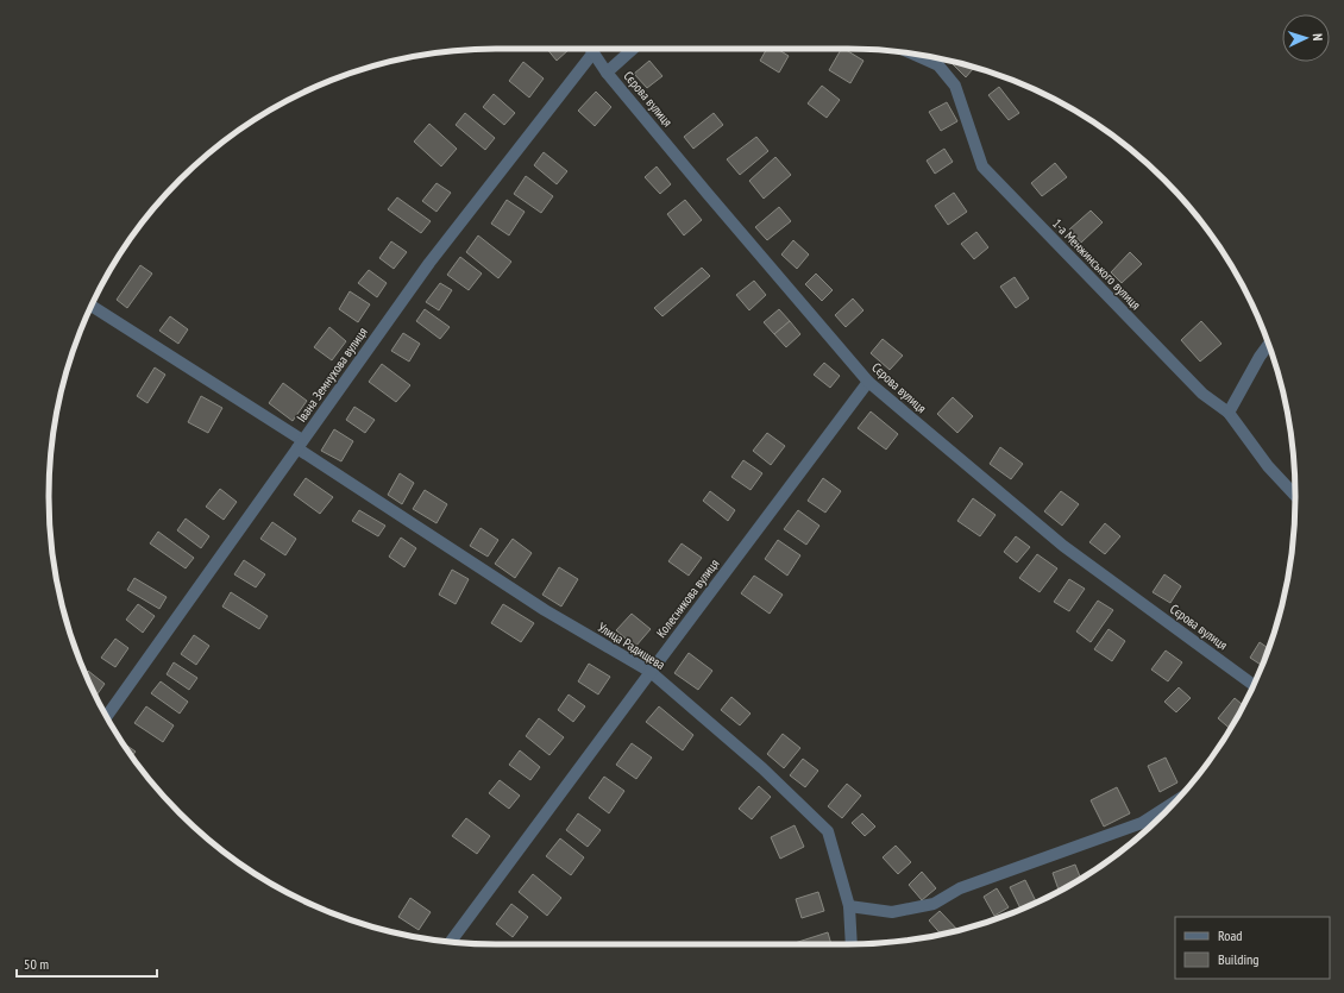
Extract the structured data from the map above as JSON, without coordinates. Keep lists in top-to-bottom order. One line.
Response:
{"streets":{"street":["Сєрова вулиця","1-а Менжинського вулиця","Івана Земнухова вулиця","Колесникова вулиця","Улица Радищева"]},"crossings":[["Сєрова вулиця","Івана Земнухова вулиця"],["Сєрова вулиця","Колесникова вулиця"],["Івана Земнухова вулиця","Улица Радищева"],["Колесникова вулиця","Улица Радищева"]],"legend":["Road","Building"],"scale_bar":"50 m","north":"right"}
